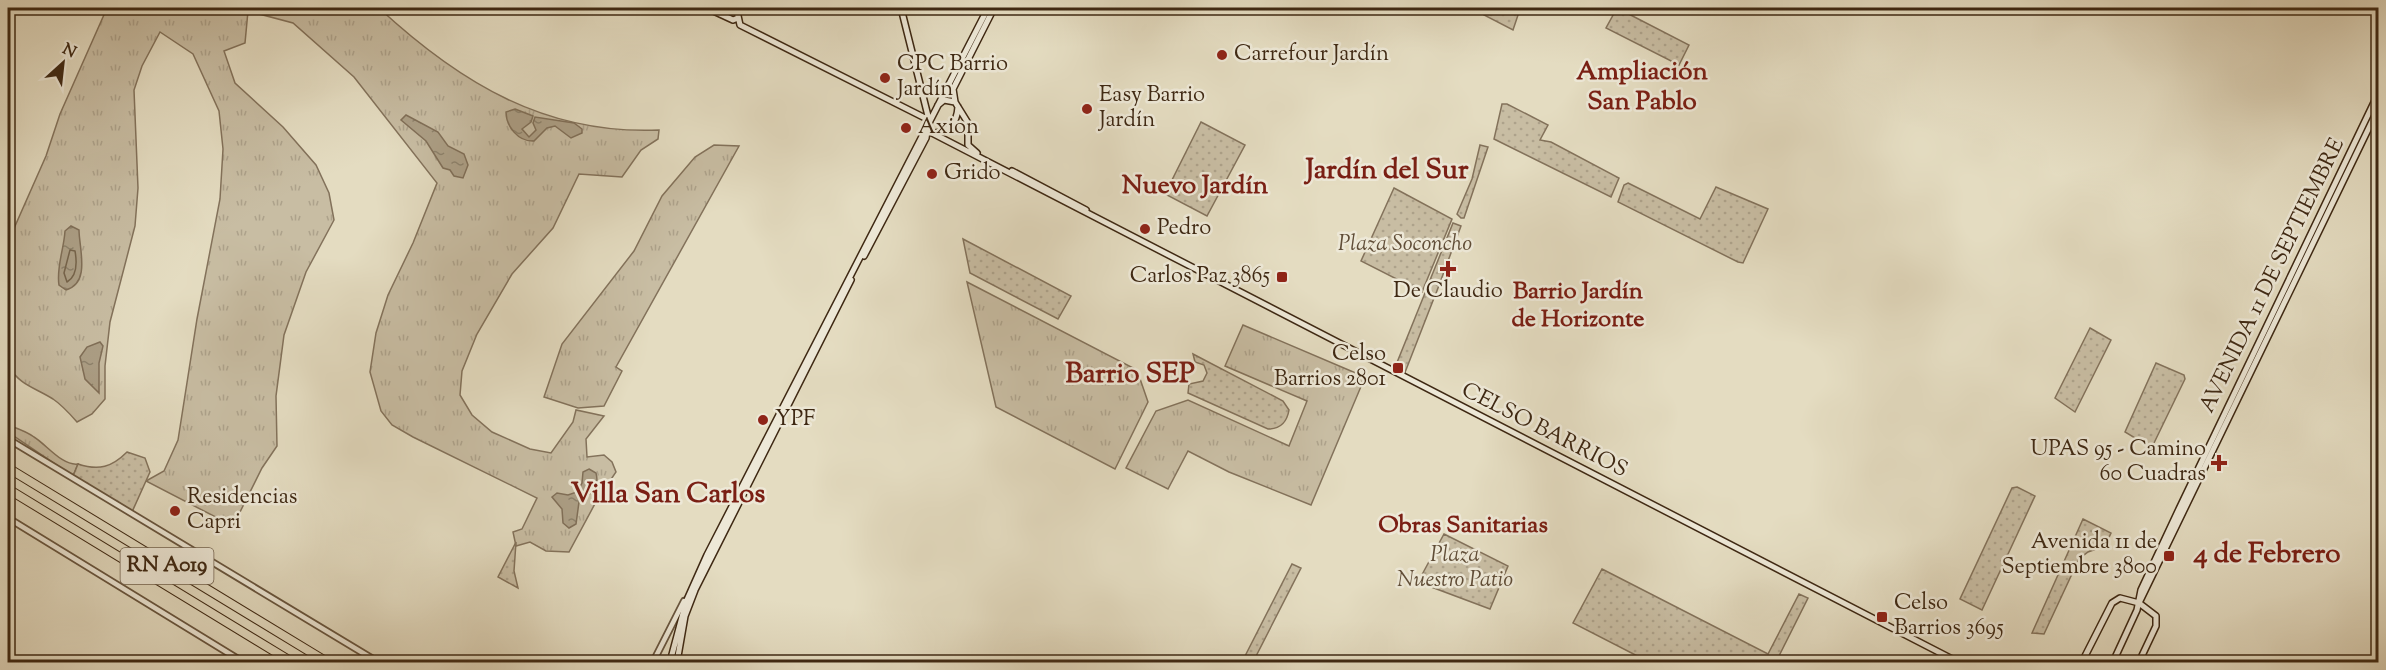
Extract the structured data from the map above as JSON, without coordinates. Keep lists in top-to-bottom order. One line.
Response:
{"streets":{"highway":["RN A019"],"main road":["AVENIDA 11 DE SEPTIEMBRE","CELSO BARRIOS"]},"districts":["Ampliación San Pablo","Jardín del Sur","Nuevo Jardín","Barrio Jardín de Horizonte","Barrio SEP","Villa San Carlos","Obras Sanitarias","4 de Febrero"],"parks":["Plaza Soconcho","Plaza Nuestro Patio"],"places":{"other":["Carrefour Jardín","CPC Barrio Jardín","Easy Barrio Jardín","Axion","Grido","Pedro","YPF","Residencias Capri"],"health":["De Claudio","UPAS 95 - Camino 60 Cuadras"],"transit":["Carlos Paz 3865","Celso Barrios 2801","Avenida 11 de Septiembre 3800","Celso Barrios 3695"]},"north":"top right"}
